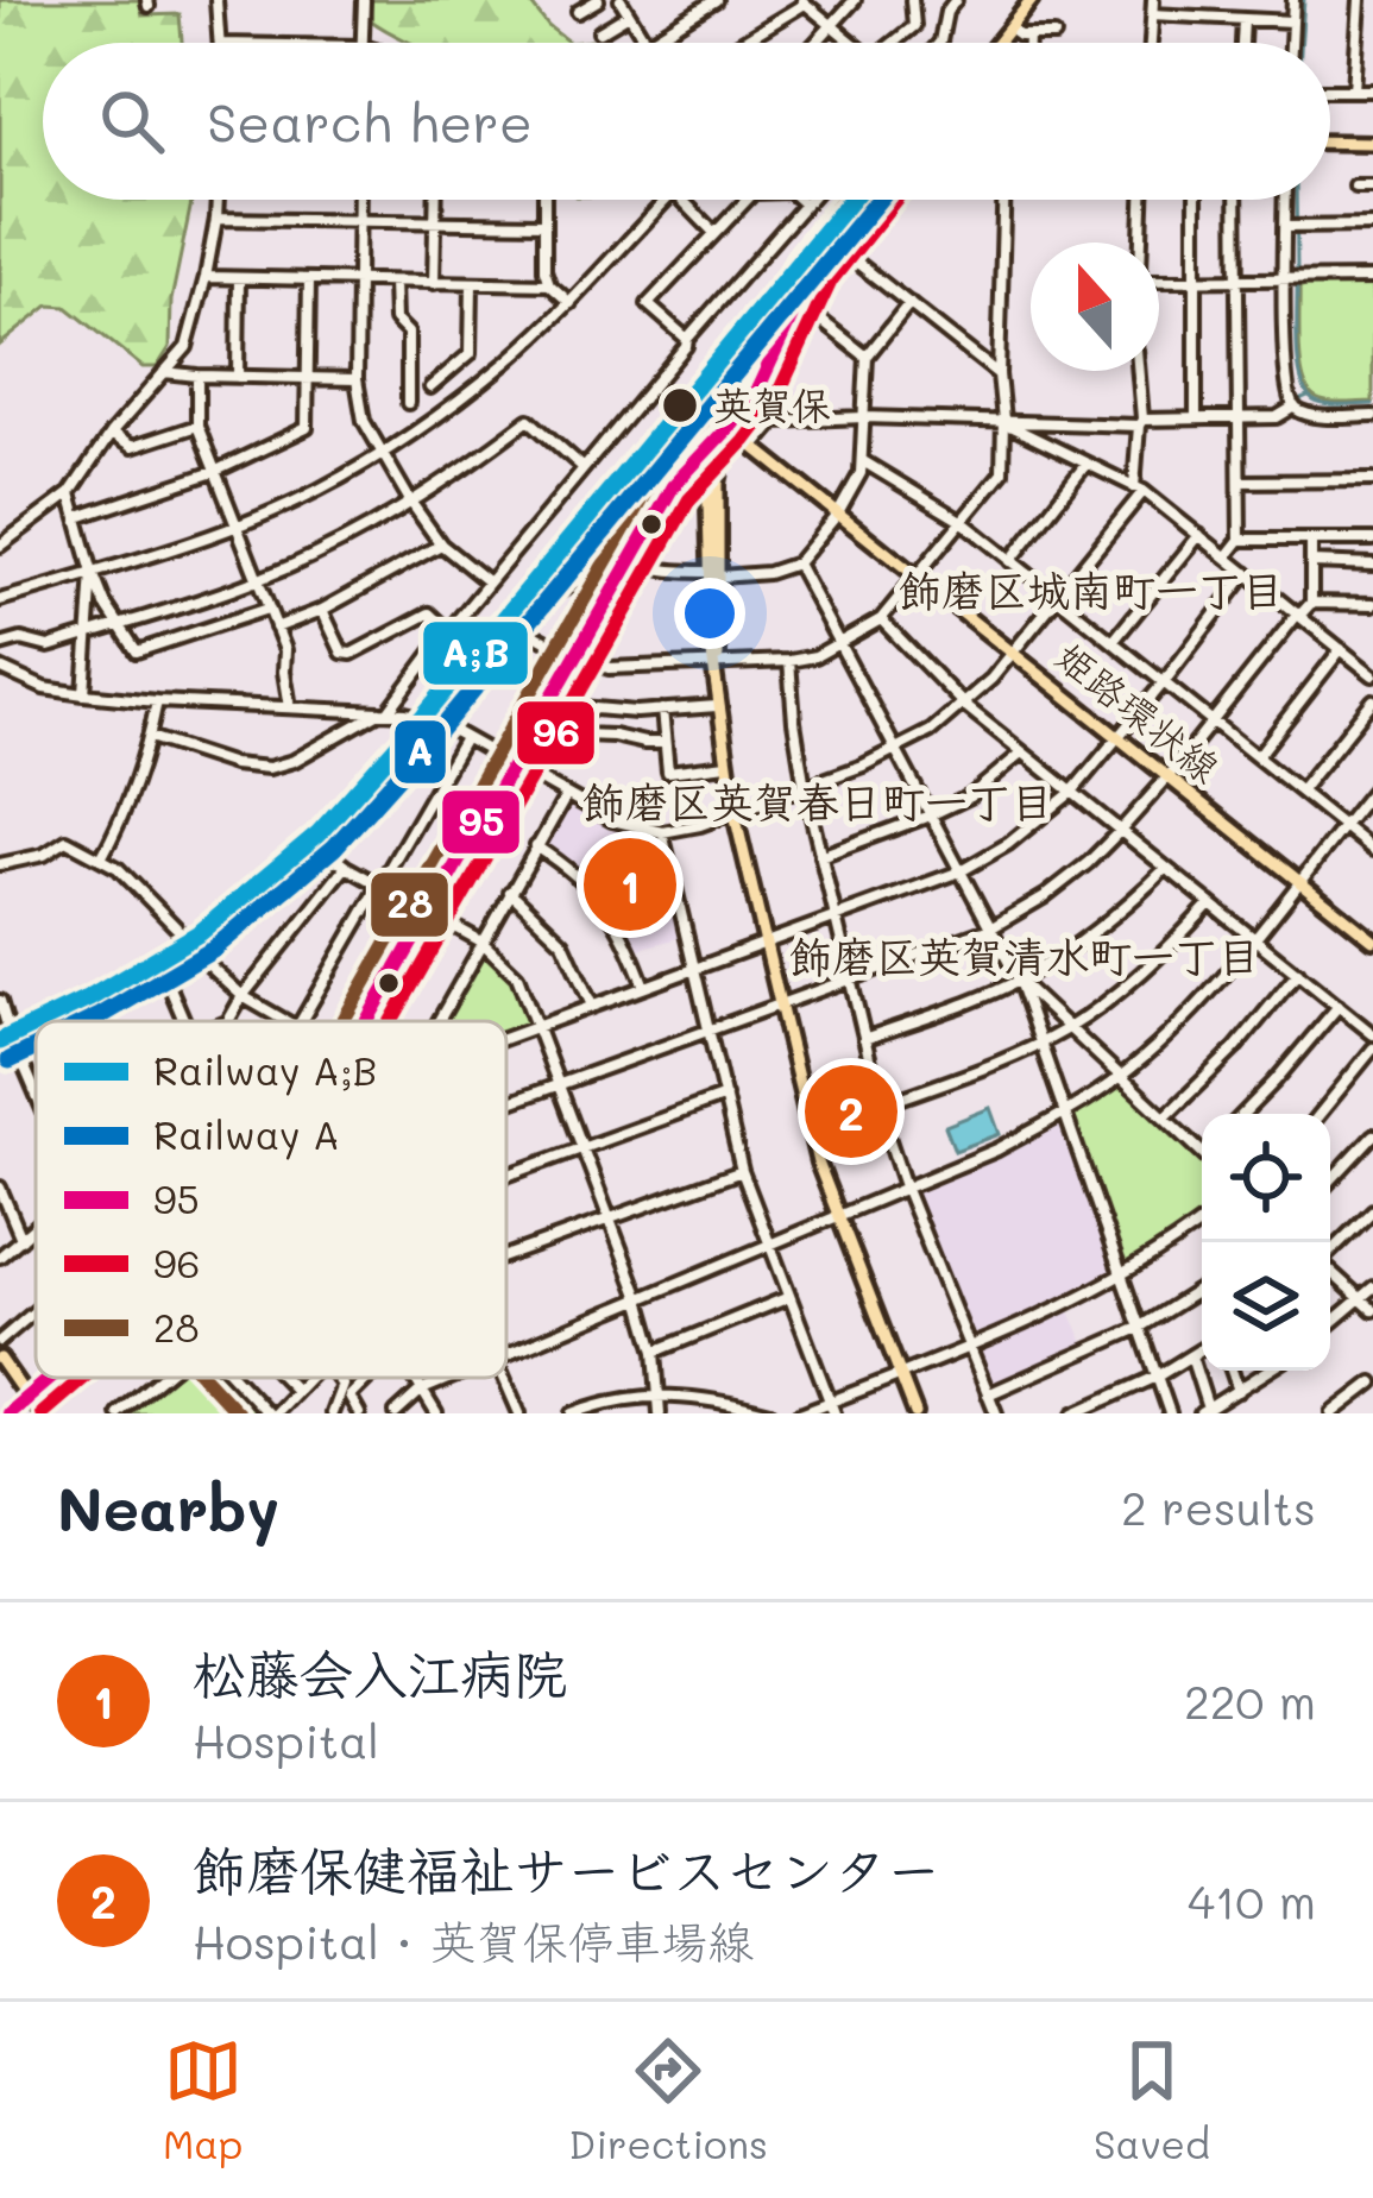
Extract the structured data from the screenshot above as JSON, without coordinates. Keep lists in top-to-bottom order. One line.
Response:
{"streets":{"main road":["姫路環状線"]},"districts":["飾磨区城南町一丁目","飾磨区英賀春日町一丁目","飾磨区英賀清水町一丁目"],"places":["英賀保"],"lines":["rail line A;B","rail line A","transit line 95","transit line 96","transit line 28"],"legend":["Railway A;B","Railway A","95","96","28"],"north":"top","page":{"search":"Search here","pins":["1","2"],"heading":["Nearby","2 results"],"list":[{"mark":"1","name":"松藤会入江病院","note":"Hospital","value":"220 m"},{"mark":"2","name":"飾磨保健福祉サービスセンター","note":"Hospital · 英賀保停車場線","value":"410 m"}],"nav":["Map","Directions","Saved"]}}
